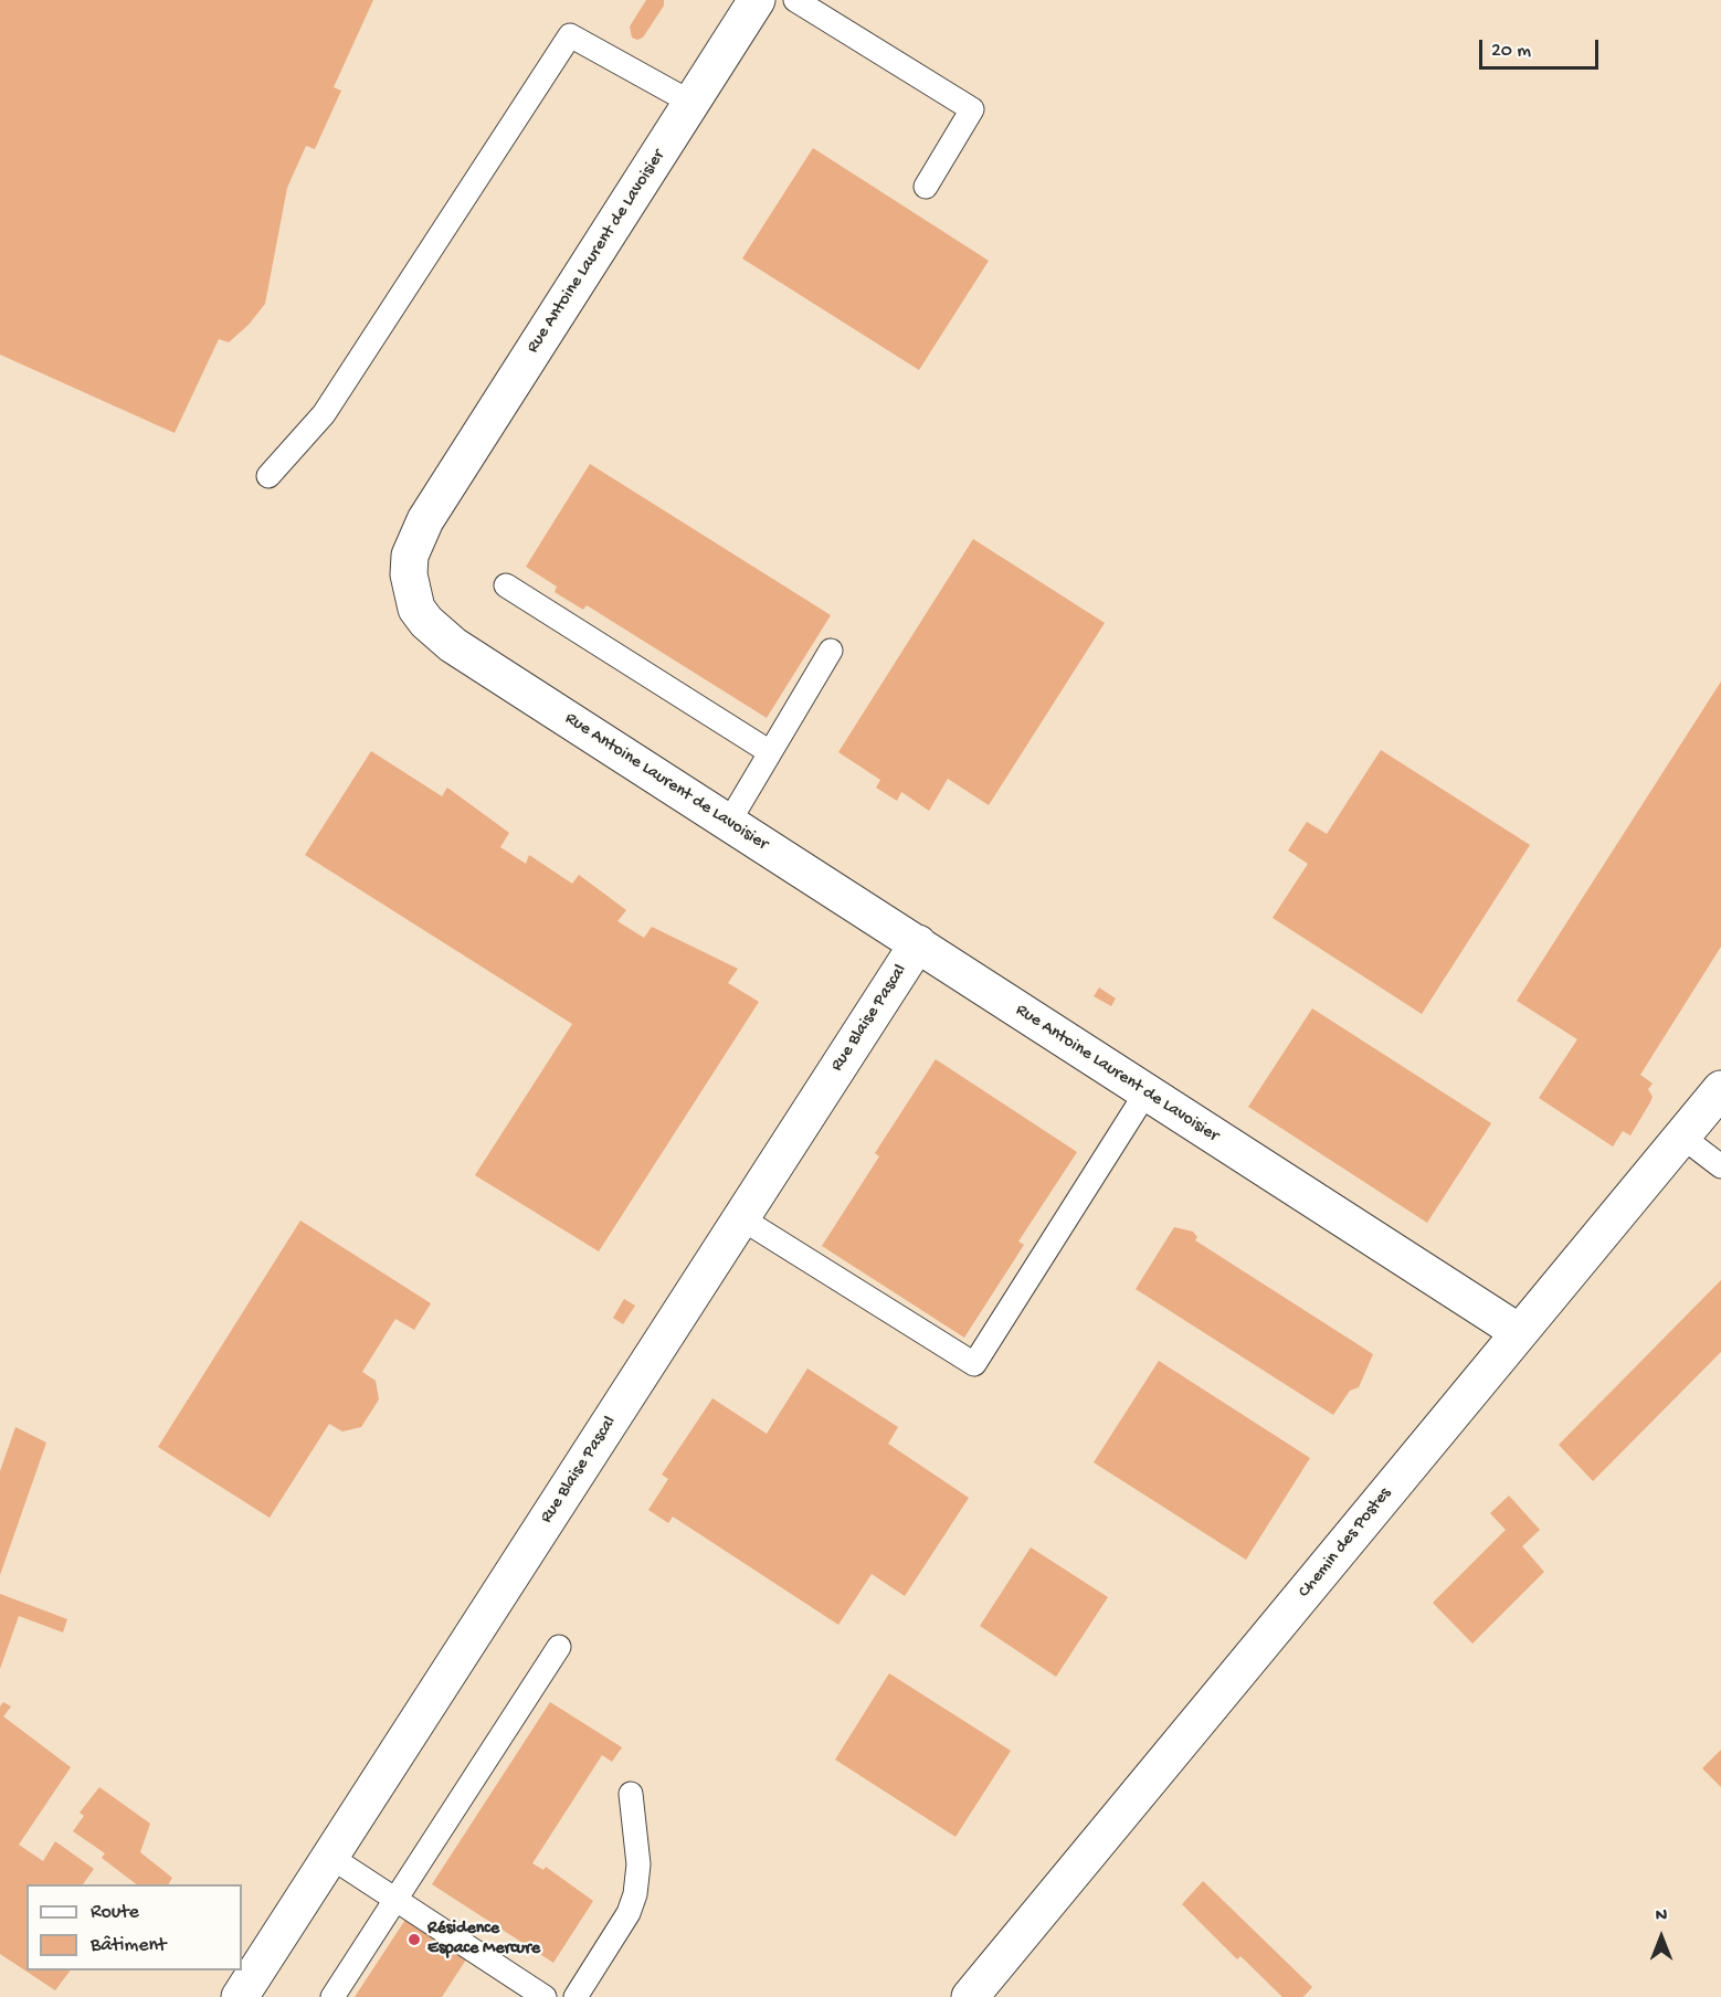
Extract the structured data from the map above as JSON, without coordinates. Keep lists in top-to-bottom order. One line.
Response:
{"streets":{"street":["Rue Antoine Laurent de Lavoisier","Rue Blaise Pascal","Chemin des Postes"]},"crossings":[["Rue Antoine Laurent de Lavoisier","Rue Blaise Pascal"],["Rue Antoine Laurent de Lavoisier","Chemin des Postes"]],"places":["Résidence Espace Mercure"],"legend":["Route","Bâtiment"],"scale_bar":"20 m","north":"top"}
